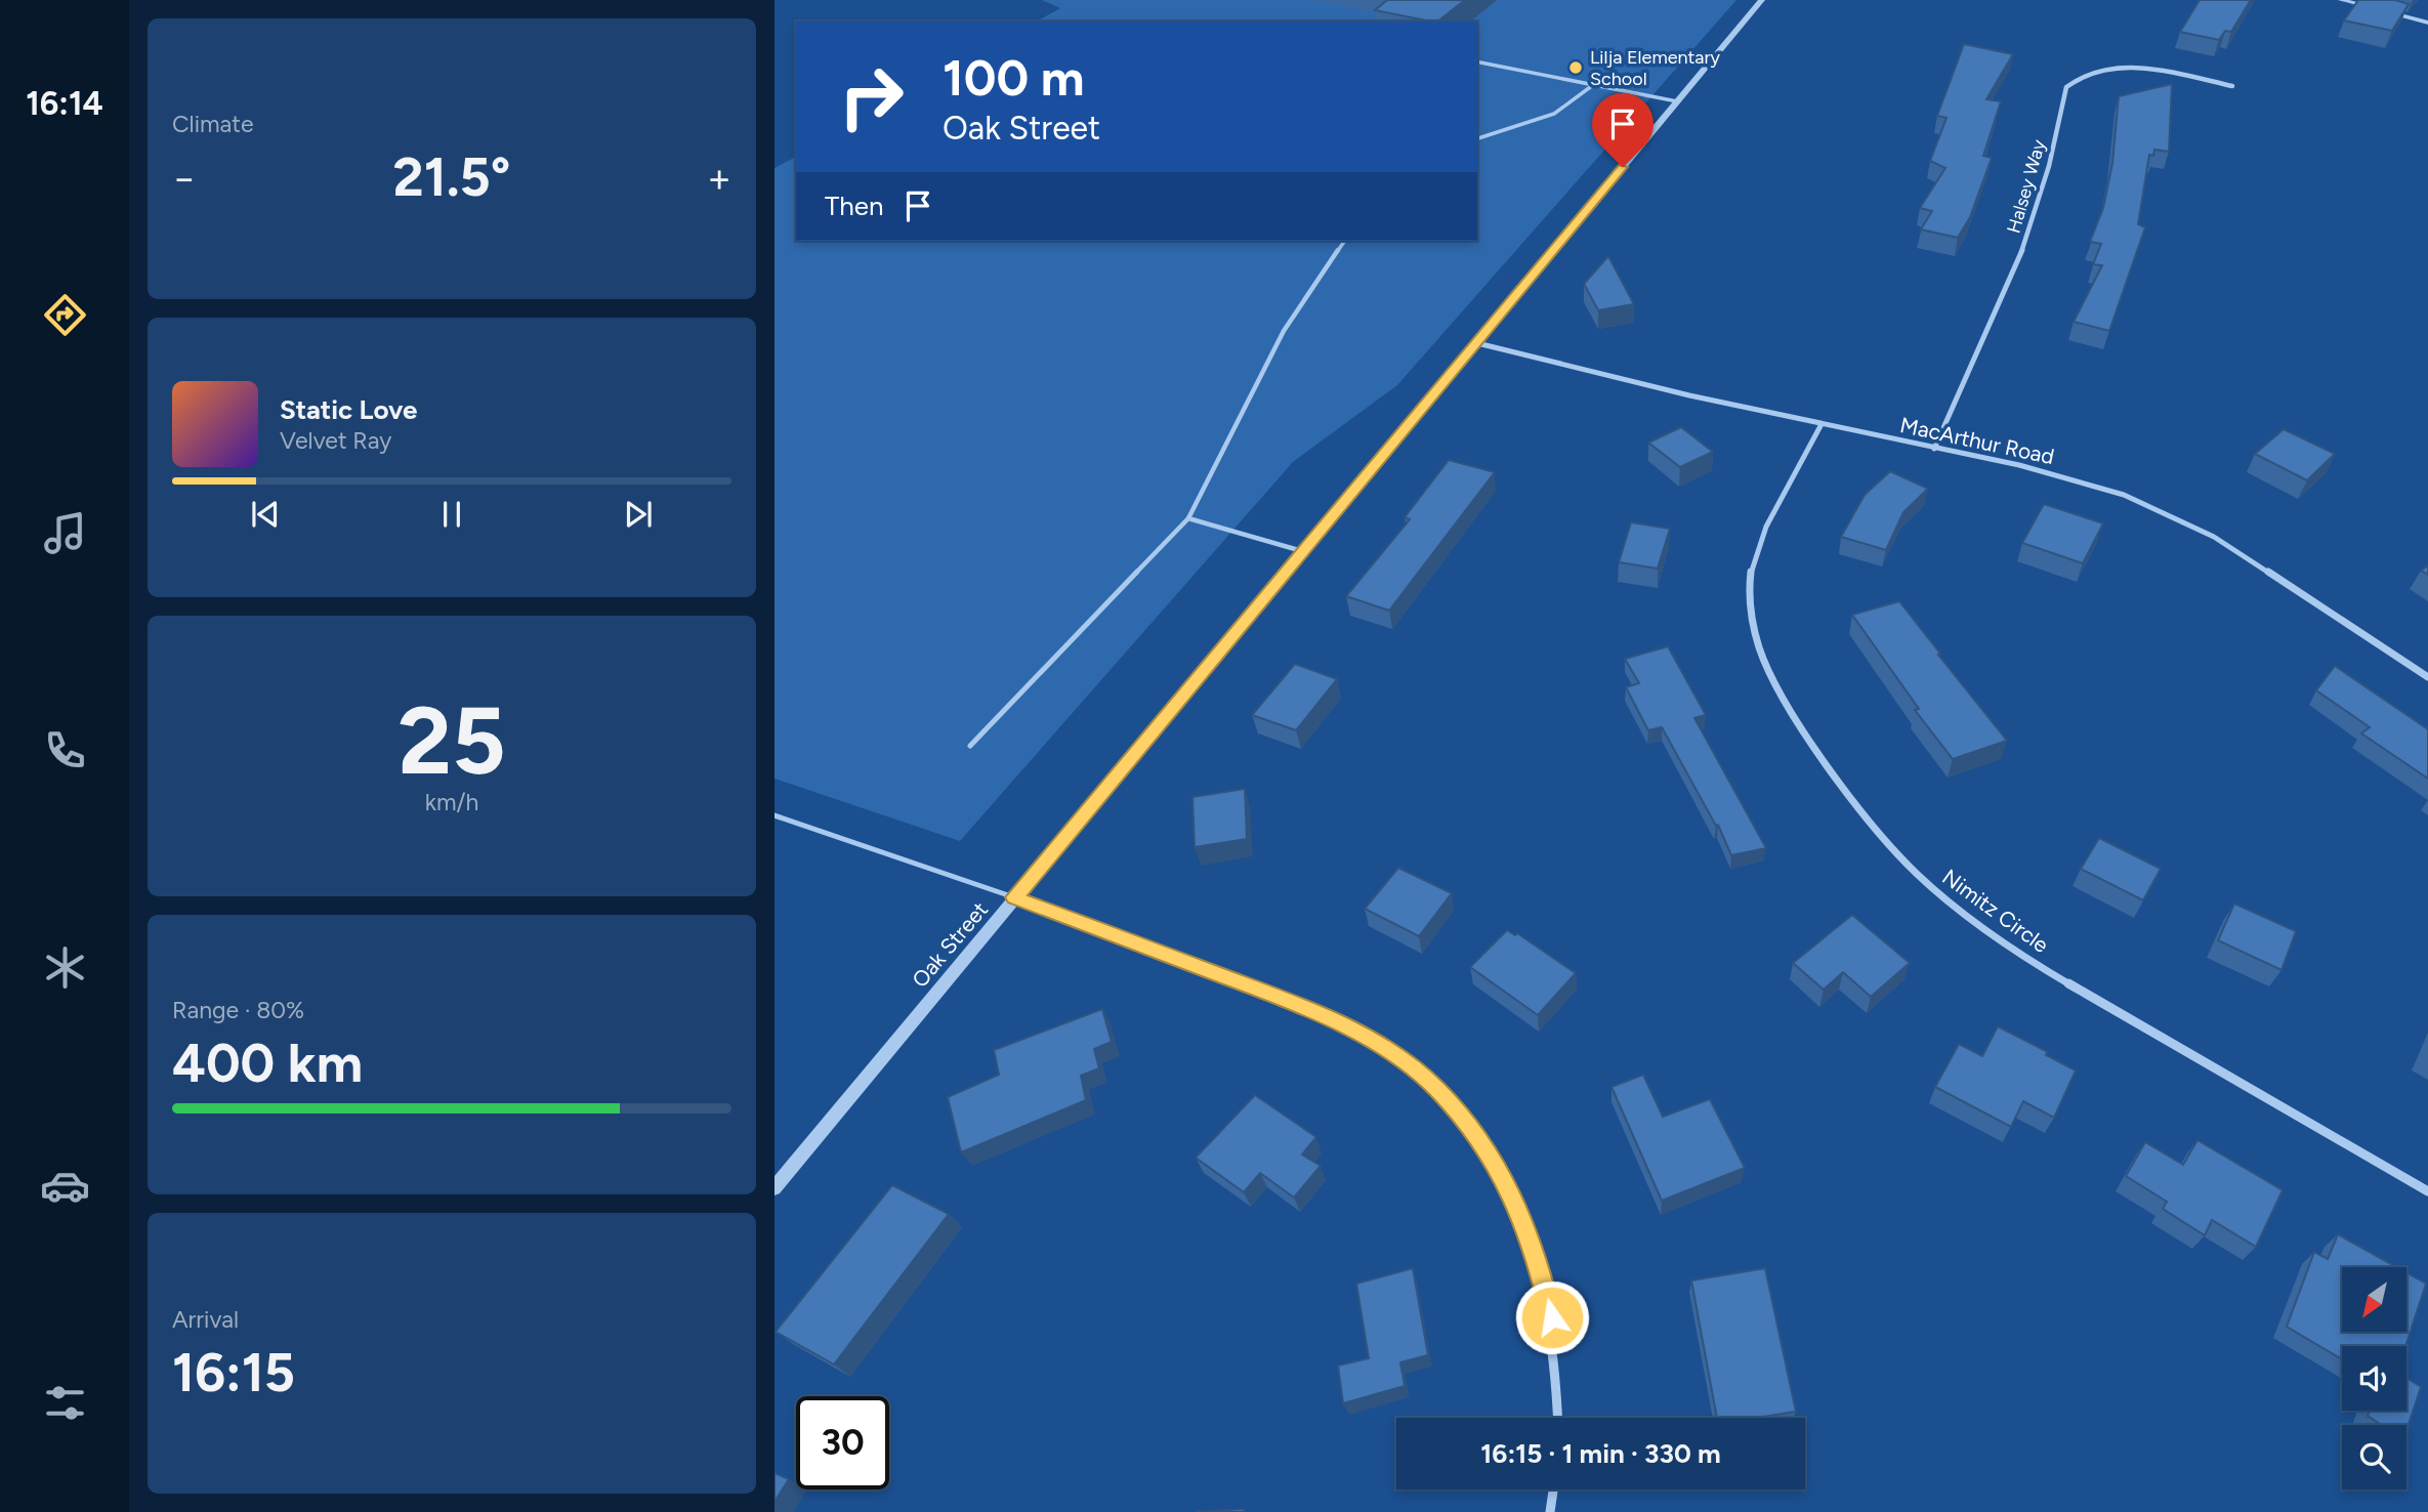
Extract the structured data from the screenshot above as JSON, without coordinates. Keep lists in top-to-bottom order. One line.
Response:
{"streets":{"street":["Halsey Way","MacArthur Road","Nimitz Circle","Oak Street"]},"crossings":[["Halsey Way","MacArthur Road"],["MacArthur Road","Nimitz Circle"],["MacArthur Road","Oak Street"]],"places":["Lilja Elementary School"],"north":"bottom left","page":{"tabs":"16:14","tile":["Climate",["25","km/h"],["Range · 80%","400 km"],["Arrival","16:15"]],"turn":["100 m","Oak Street"],"heat":["−","21.5°","+"],"then":"Then","song":["Static Love","Velvet Ray"],"limit":"30","trip":"16:15 · 1 min · 330 m"}}
